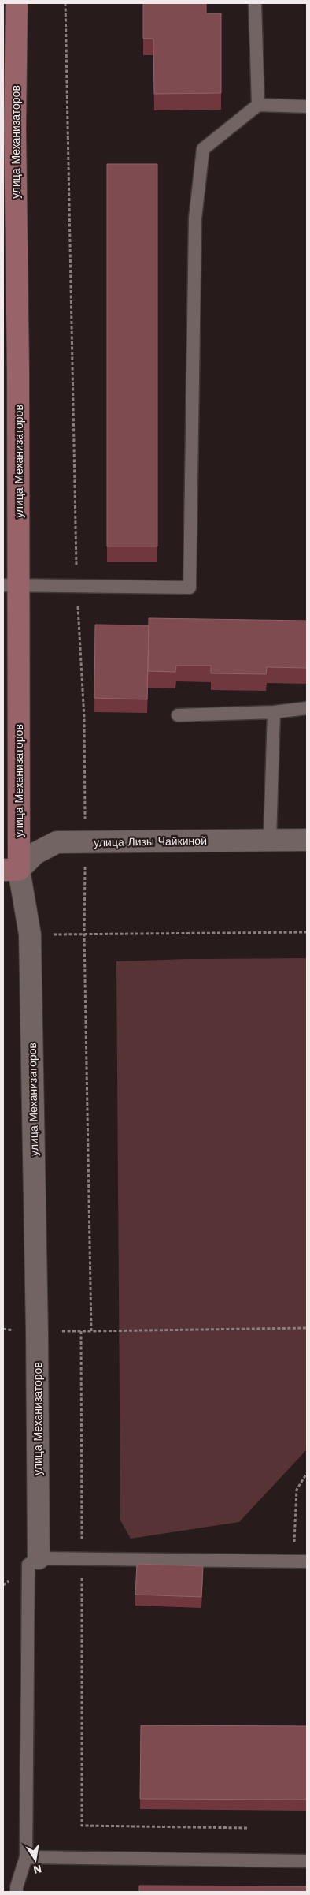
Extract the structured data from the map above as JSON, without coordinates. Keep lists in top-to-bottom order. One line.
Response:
{"streets":{"main road":["улица Механизаторов"],"street":["улица Лизы Чайкиной"]},"crossings":[["улица Механизаторов","улица Лизы Чайкиной"]],"north":"bottom"}
